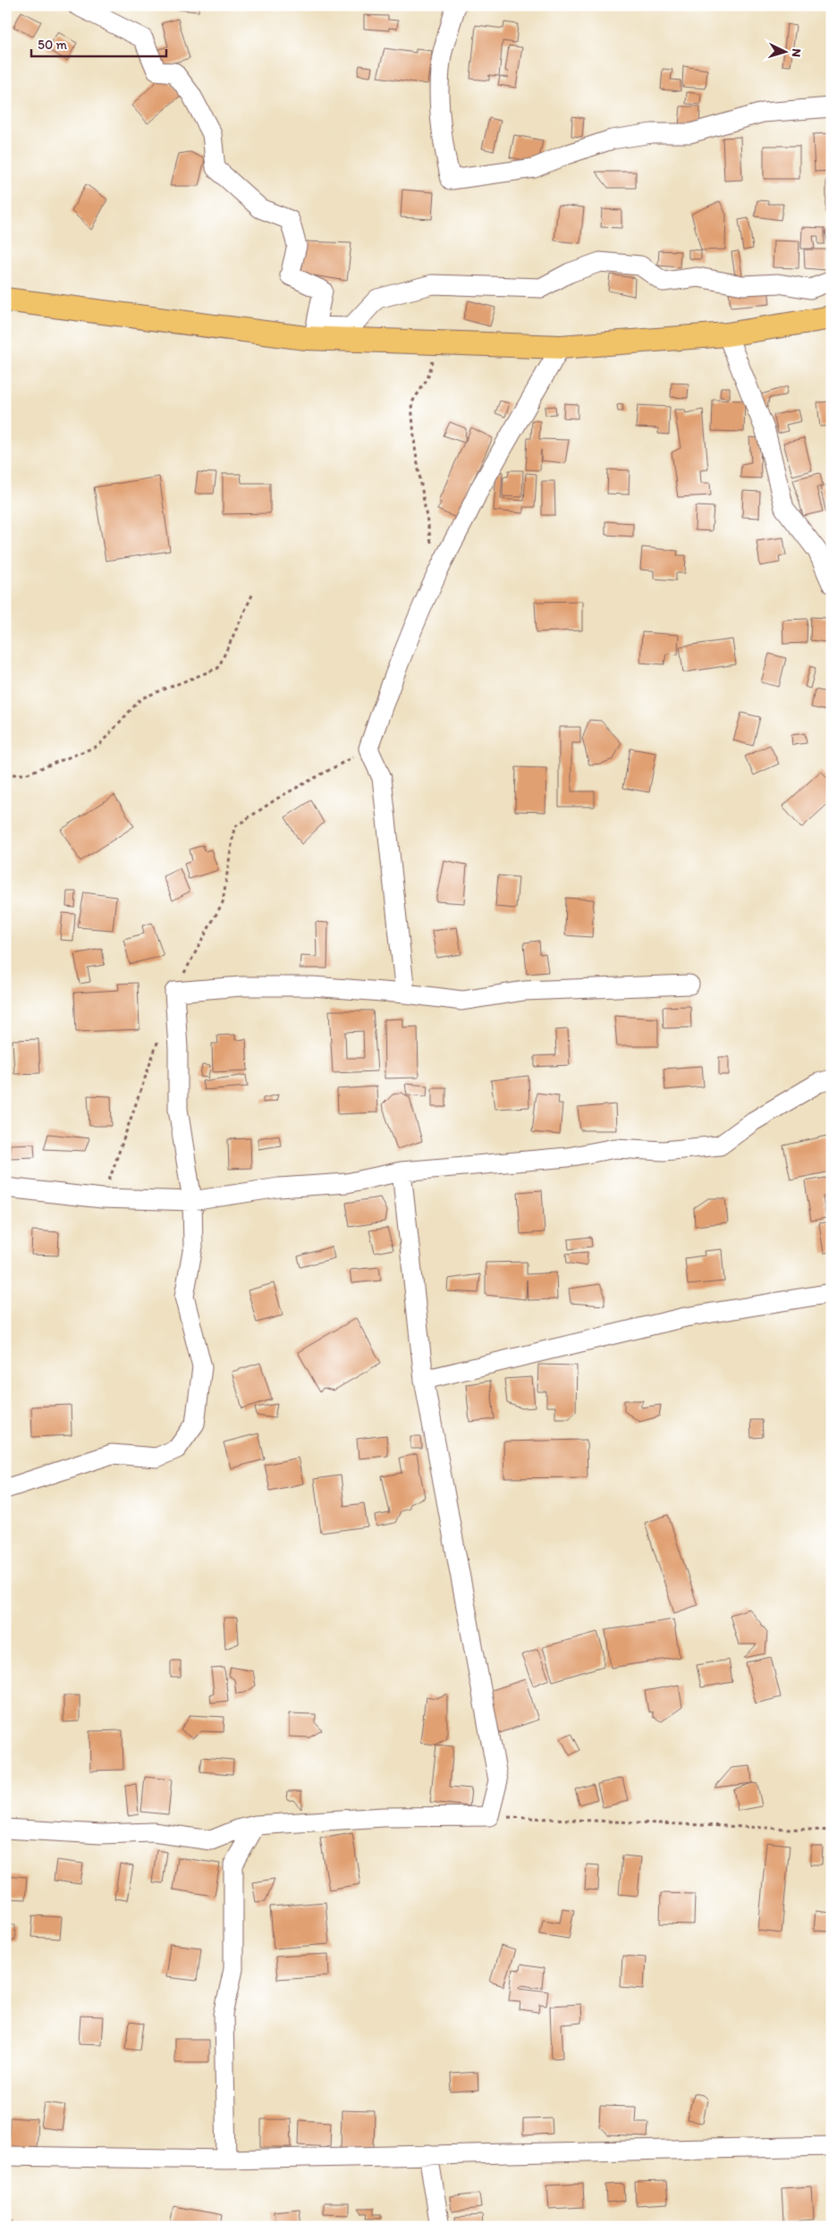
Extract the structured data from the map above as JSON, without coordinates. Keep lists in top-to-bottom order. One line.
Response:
{"scale_bar":"50 m","north":"right"}
